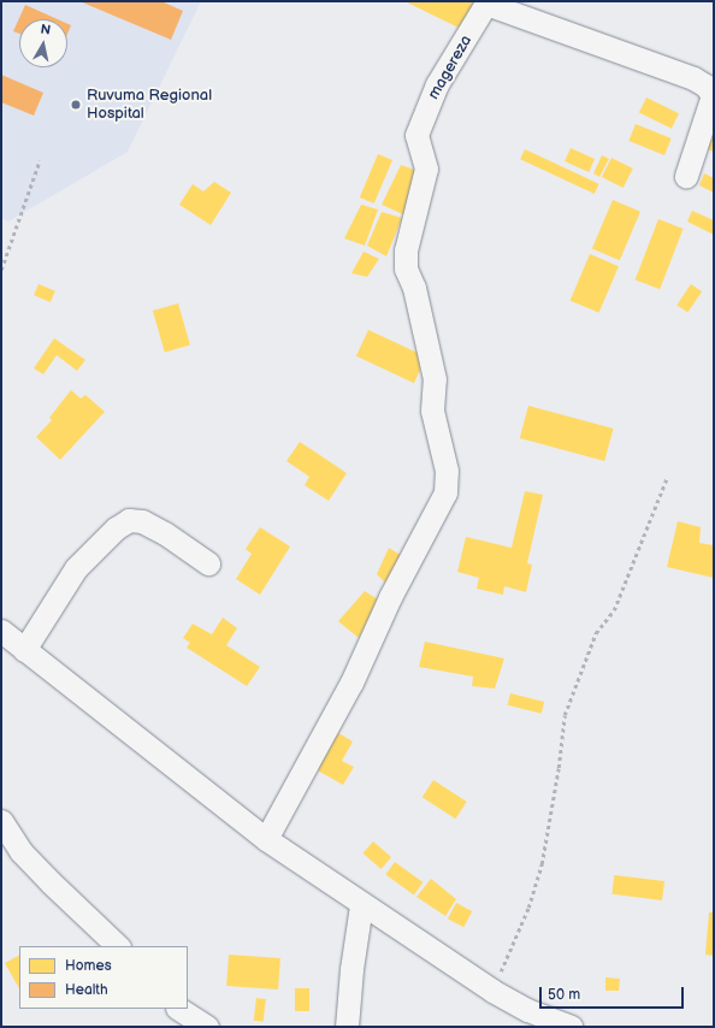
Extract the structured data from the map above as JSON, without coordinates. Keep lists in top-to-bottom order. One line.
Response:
{"streets":{"street":["magereza"]},"places":["Ruvuma Regional Hospital"],"legend":["Homes","Health"],"scale_bar":"50 m","north":"top"}
